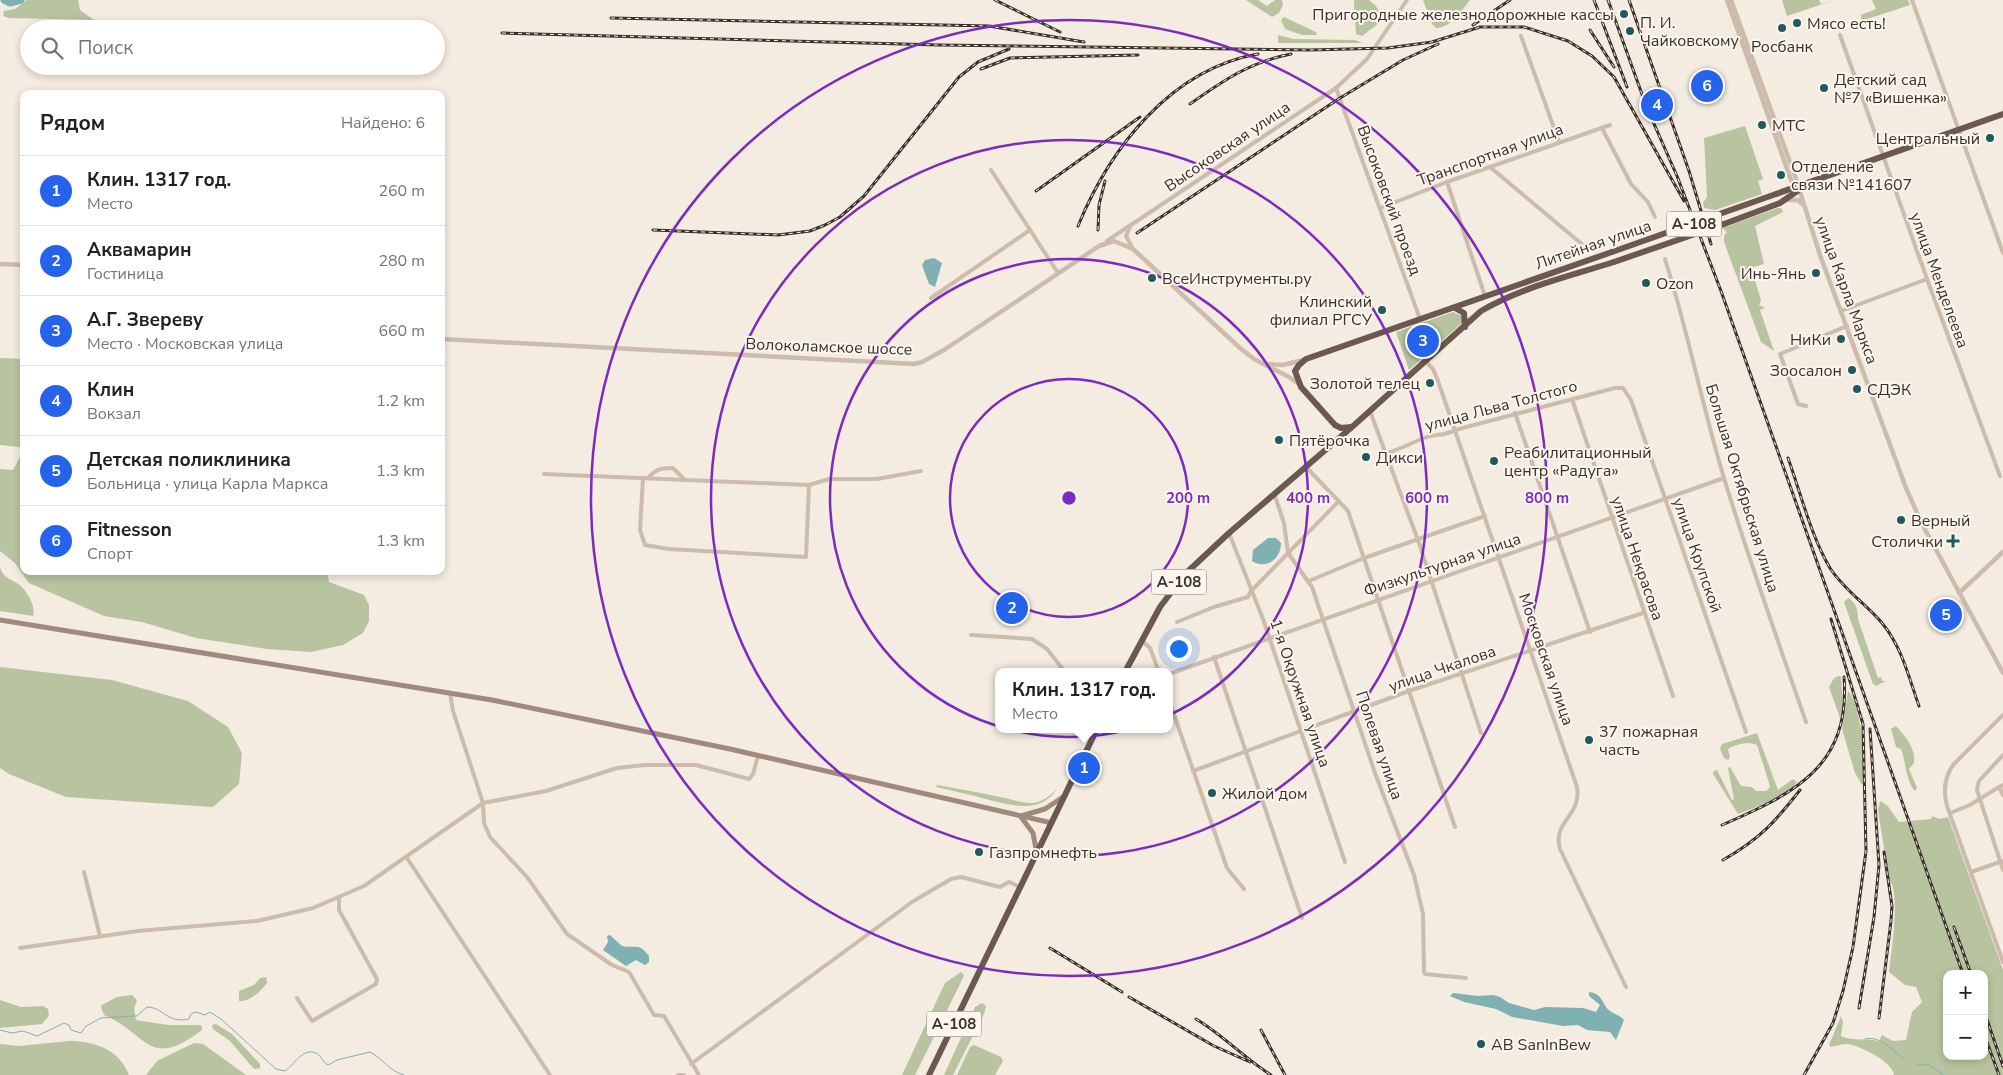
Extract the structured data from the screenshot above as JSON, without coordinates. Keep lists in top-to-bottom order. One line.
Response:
{"streets":{"highway":["А-108","Литейная улица"],"street":["Высоковская улица","Транспортная улица","Высоковский проезд","улица Менделеева","улица Карла Маркса","Волоколамское шоссе","улица Льва Толстого","Большая Октябрьская улица","улица Крупской","улица Некрасова","Физкультурная улица","Московская улица","улица Чкалова","1-я Окружная улица","Полевая улица"]},"crossings":[["Высоковская улица","Высоковский проезд"],["Высоковская улица","Волоколамское шоссе"],["Транспортная улица","Высоковский проезд"],["Высоковский проезд","А-108"],["А-108","Литейная улица"],["А-108","Московская улица"],["А-108","1-я Окружная улица"],["А-108","Полевая улица"],["Литейная улица","улица Менделеева"],["Литейная улица","улица Карла Маркса"],["улица Льва Толстого","улица Крупской"],["улица Льва Толстого","улица Некрасова"],["улица Льва Толстого","Московская улица"],["Большая Октябрьская улица","Физкультурная улица"],["улица Крупской","Физкультурная улица"],["улица Некрасова","Физкультурная улица"],["улица Некрасова","улица Чкалова"],["Физкультурная улица","Московская улица"],["Физкультурная улица","1-я Окружная улица"],["Физкультурная улица","Полевая улица"],["Московская улица","улица Чкалова"],["улица Чкалова","1-я Окружная улица"],["улица Чкалова","Полевая улица"]],"places":{"other":["Пригородные железнодорожные кассы","Мясо есть!","Росбанк","П. И. Чайковскому","Детский сад №7 «Вишенка»","МТС","Центральный","Отделение связи №141607","Инь-Янь","ВсеИнструменты.ру","Ozon","Клинский филиал РГСУ","НиКи","Зоосалон","Золотой телец","СДЭК","Пятёрочка","Дикси","Реабилитационный центр «Радуга»","Верный","37 пожарная часть","Жилой дом","Газпромнефть","AB SanInBew"],"health":["Столички"]},"page":{"search":"Поиск","pins":["6","4","3","2","5","1"],"heading":["Рядом","Найдено: 6"],"list":[{"mark":"1","name":"Клин. 1317 год.","note":"Место","value":"260 m"},{"mark":"2","name":"Аквамарин","note":"Гостиница","value":"280 m"},{"mark":"3","name":"А.Г. Звереву","note":"Место · Московская улица","value":"660 m"},{"mark":"4","name":"Клин","note":"Вокзал","value":"1.2 km"},{"mark":"5","name":"Детская поликлиника","note":"Больница · улица Карла Маркса","value":"1.3 km"},{"mark":"6","name":"Fitnesson","note":"Спорт","value":"1.3 km"}],"popup":["Клин. 1317 год.","Место"],"map_buttons":["+","−"]},"rings":["200 m","400 m","600 m","800 m"]}
